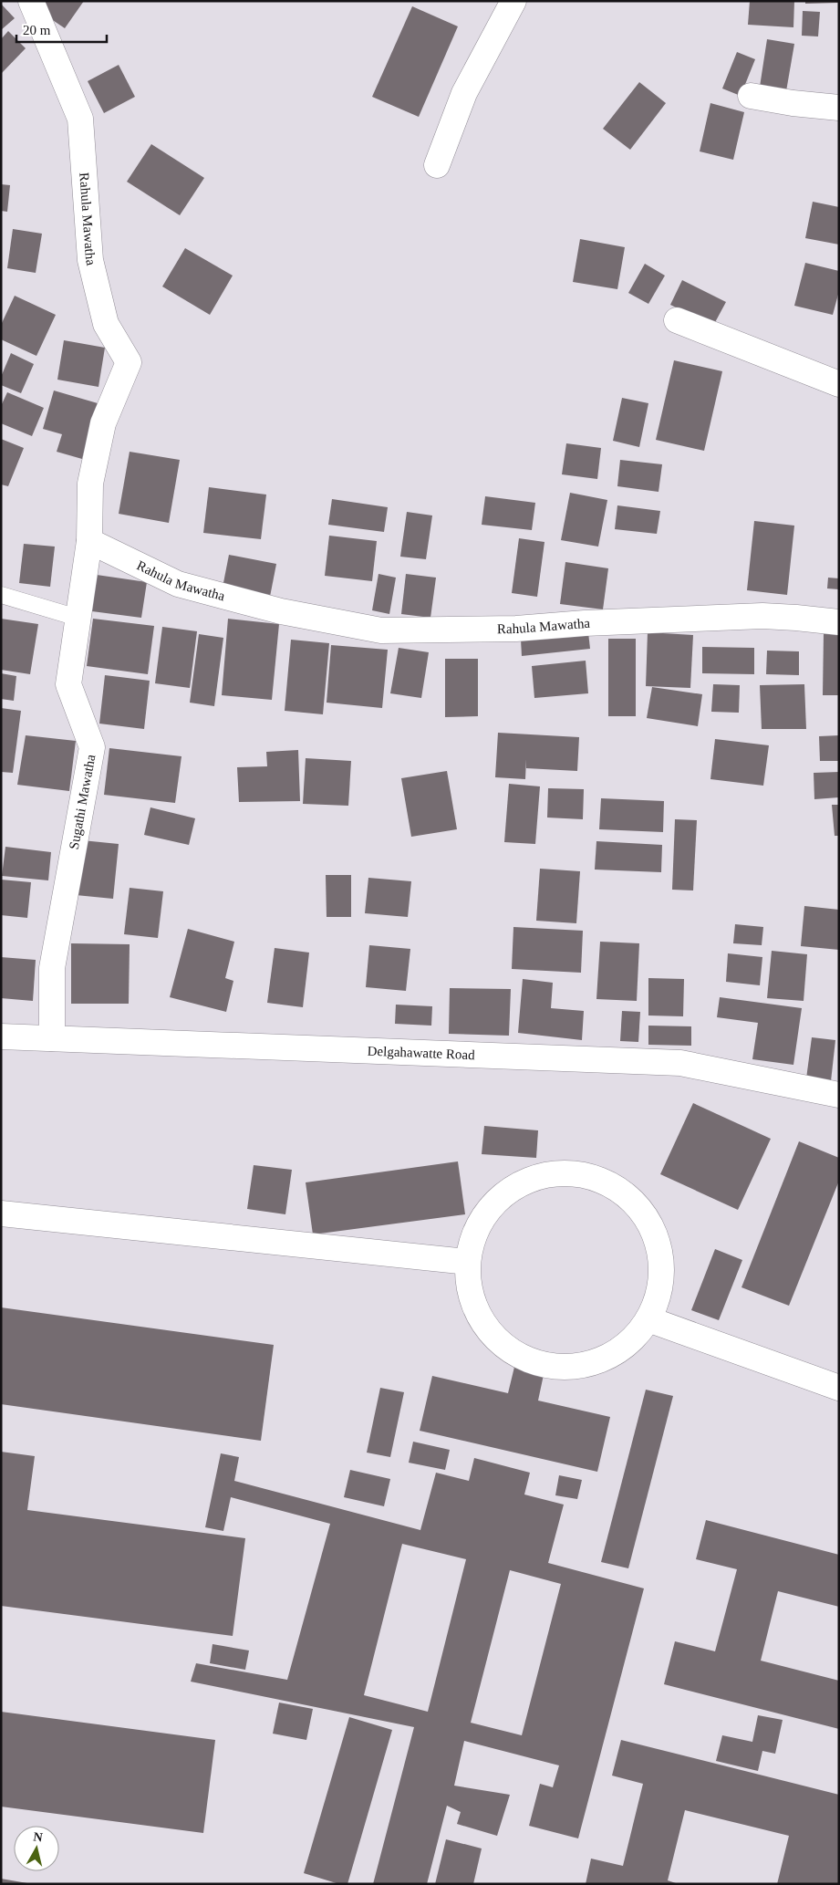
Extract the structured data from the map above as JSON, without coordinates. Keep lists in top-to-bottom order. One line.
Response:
{"streets":{"street":["Rahula Mawatha","Sugathi Mawatha","Delgahawatte Road"]},"crossings":[["Rahula Mawatha","Sugathi Mawatha"],["Sugathi Mawatha","Delgahawatte Road"]],"scale_bar":"20 m","north":"top"}
